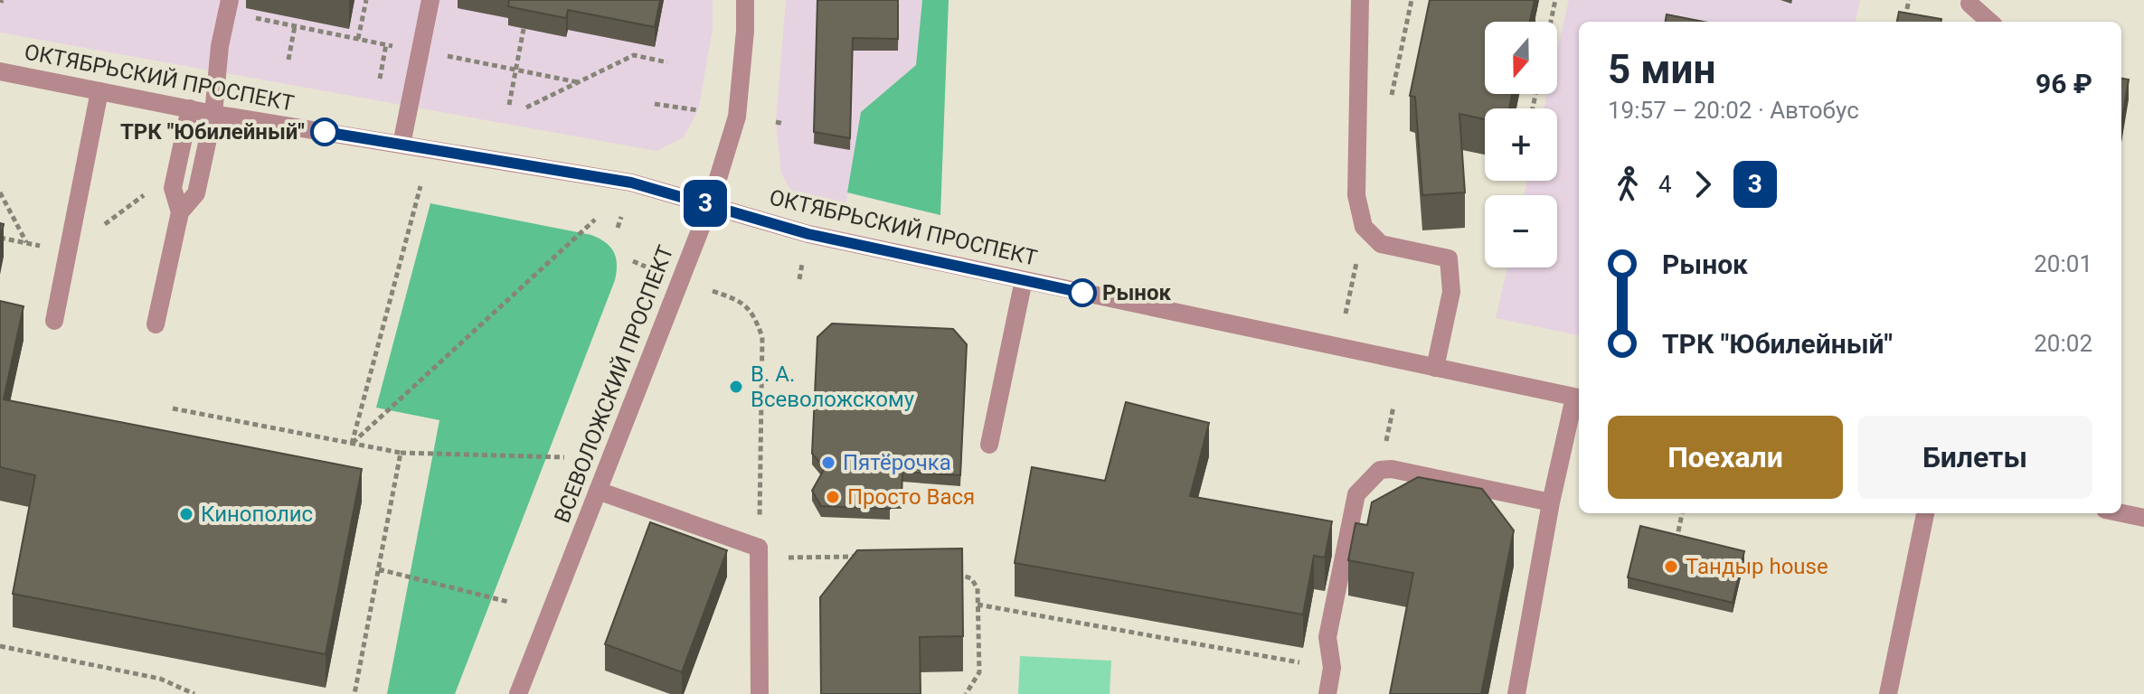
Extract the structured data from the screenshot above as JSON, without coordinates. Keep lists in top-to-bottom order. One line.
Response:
{"streets":{"street":["ОКТЯБРЬСКИЙ ПРОСПЕКТ","ВСЕВОЛОЖСКИЙ ПРОСПЕКТ"]},"crossings":[["ОКТЯБРЬСКИЙ ПРОСПЕКТ","ВСЕВОЛОЖСКИЙ ПРОСПЕКТ"]],"places":["ТРК \"Юбилейный\"","Рынок","В. А. Всеволожскому","Пятёрочка","Просто Вася","Кинополис","Тандыр house"],"lines":["bus line 3"],"north":"bottom","page":{"on_map":"3","map_buttons":["+","−"],"heading":["5 мин","19:57 – 20:02 · Автобус","96 ₽"],"legs":["4","3"],"list":[{"name":"Рынок","value":"20:01"},{"name":"ТРК \"Юбилейный\"","value":"20:02"}],"buttons":["Поехали","Билеты"]}}
